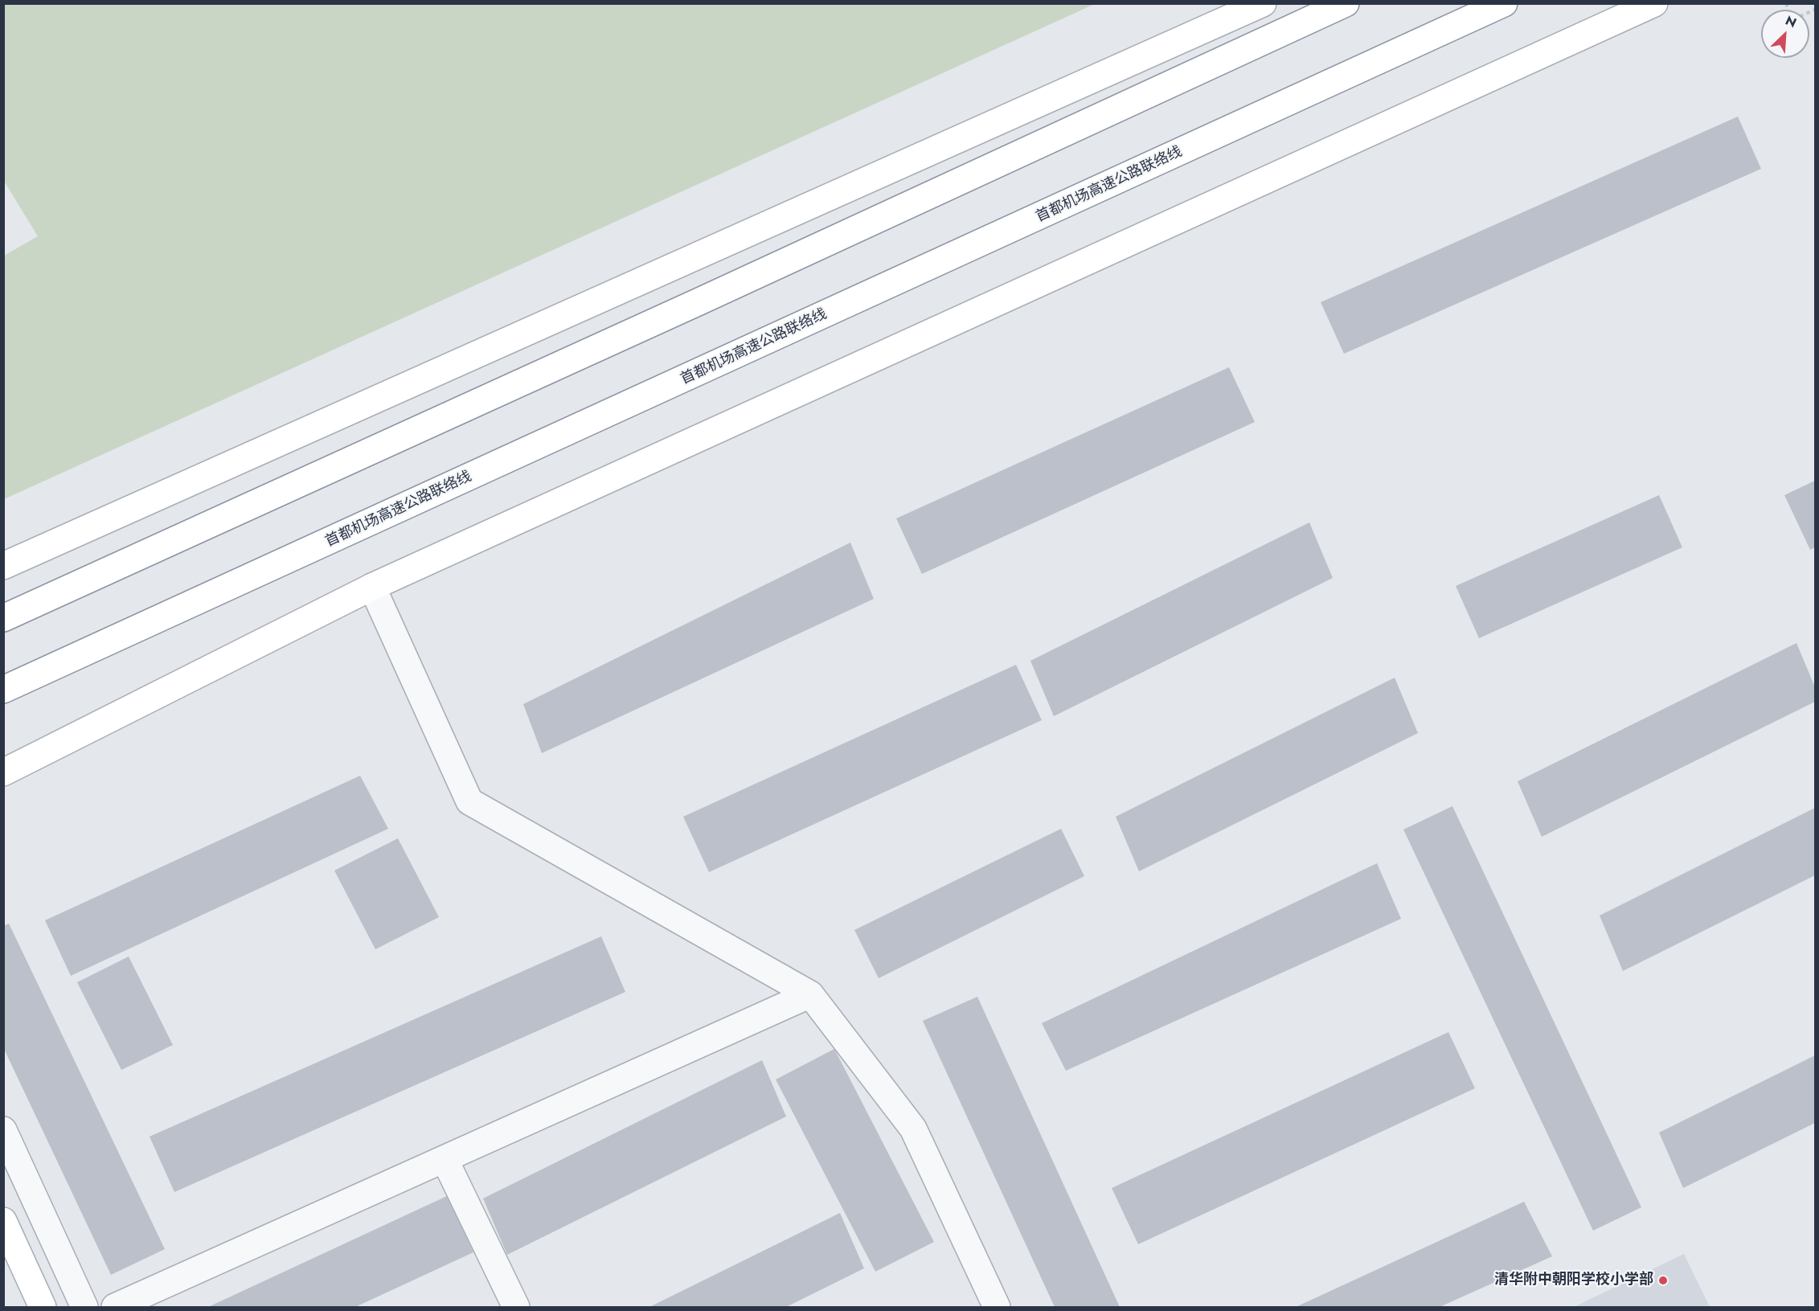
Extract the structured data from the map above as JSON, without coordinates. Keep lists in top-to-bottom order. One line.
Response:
{"streets":{"main road":["首都机场高速公路联络线"]},"places":["清华附中朝阳学校小学部"],"north":"top right"}
